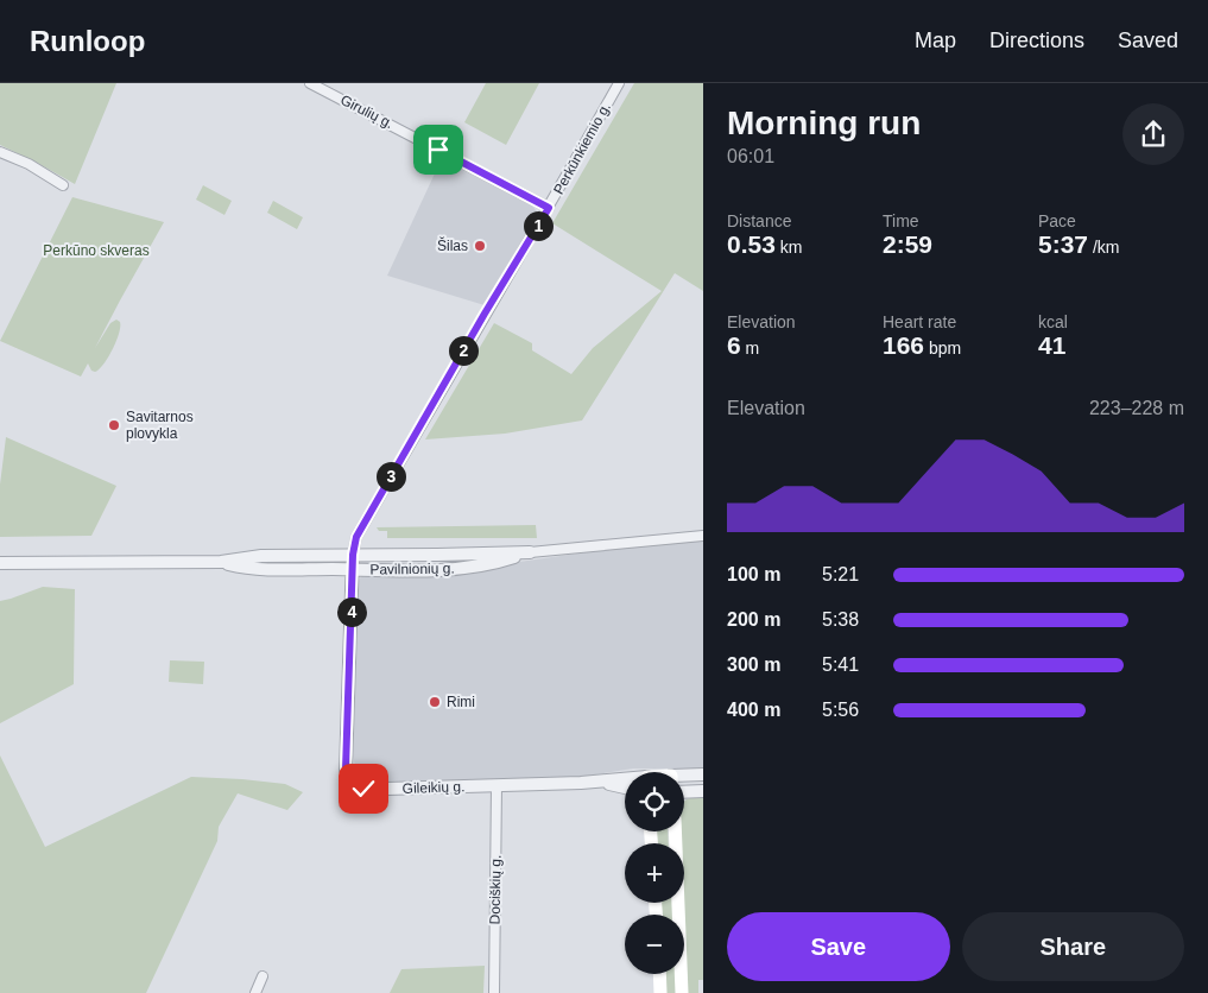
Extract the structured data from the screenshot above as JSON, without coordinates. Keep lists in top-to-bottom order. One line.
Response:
{"streets":{"street":["Girulių g.","Perkūnkiemio g.","Pavilnionių g.","Gileikių g.","Dociškių g."]},"crossings":[["Girulių g.","Perkūnkiemio g."],["Perkūnkiemio g.","Pavilnionių g."],["Perkūnkiemio g.","Gileikių g."],["Pavilnionių g.","Gileikių g."],["Gileikių g.","Dociškių g."]],"parks":["Perkūno skveras"],"places":["Šilas","Savitarnos plovykla","Rimi"],"page":{"header":"Runloop","nav":["Map","Directions","Saved"],"heading":["Morning run","06:01"],"stats":[["Distance","0.53 km"],["Time","2:59"],["Pace","5:37 /km"],["Elevation","6 m"],["Heart rate","166 bpm"],["kcal","41"]],"pins":["1","2","3","4"],"chart":["Elevation","223–228 m"],"list":[{"name":"100 m","note":"5:21"},{"name":"200 m","note":"5:38"},{"name":"300 m","note":"5:41"},{"name":"400 m","note":"5:56"}],"map_buttons":["+","−"],"buttons":["Save","Share"]}}
